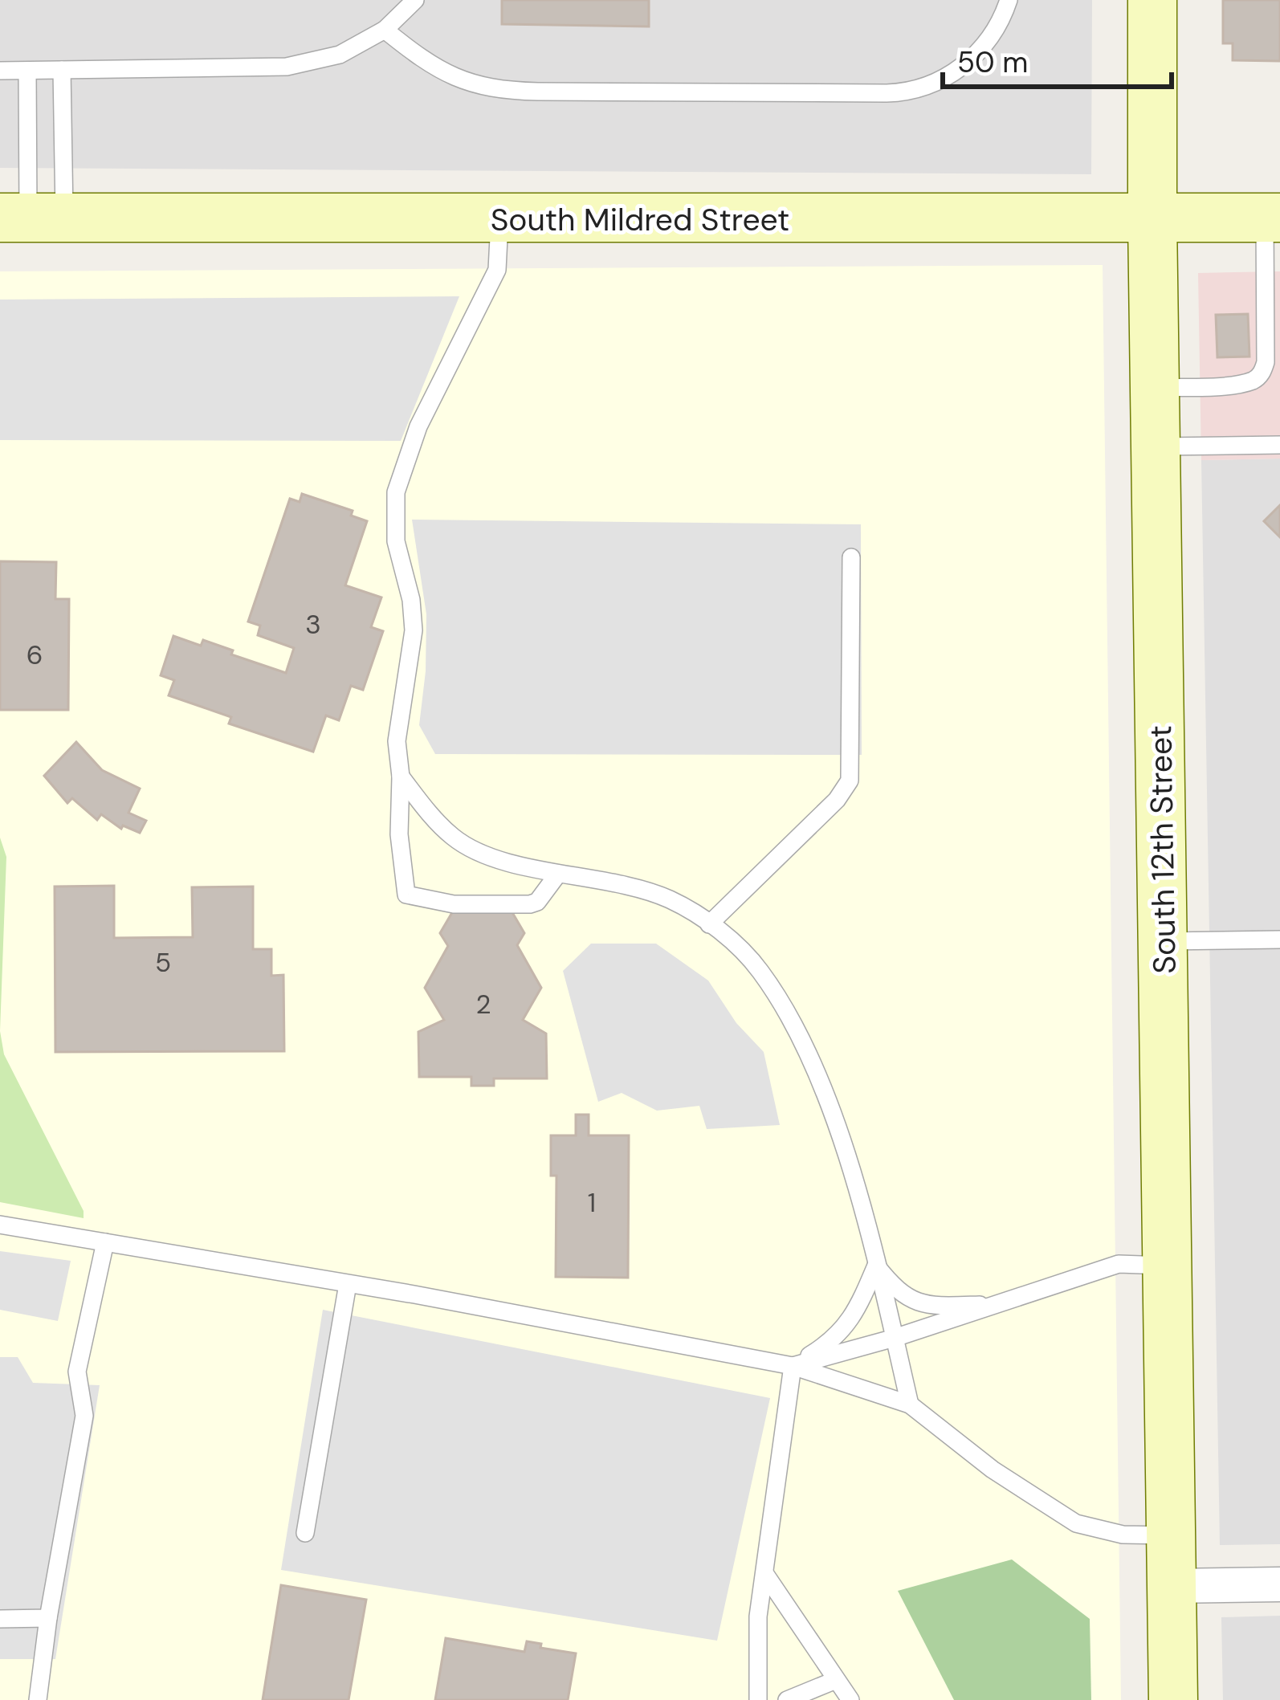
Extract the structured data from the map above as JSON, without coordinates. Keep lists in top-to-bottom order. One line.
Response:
{"streets":{"main road":["South Mildred Street","South 12th Street"]},"crossings":[["South Mildred Street","South 12th Street"]],"house_numbers":["3","6","5","2","1"],"scale_bar":"50 m"}
